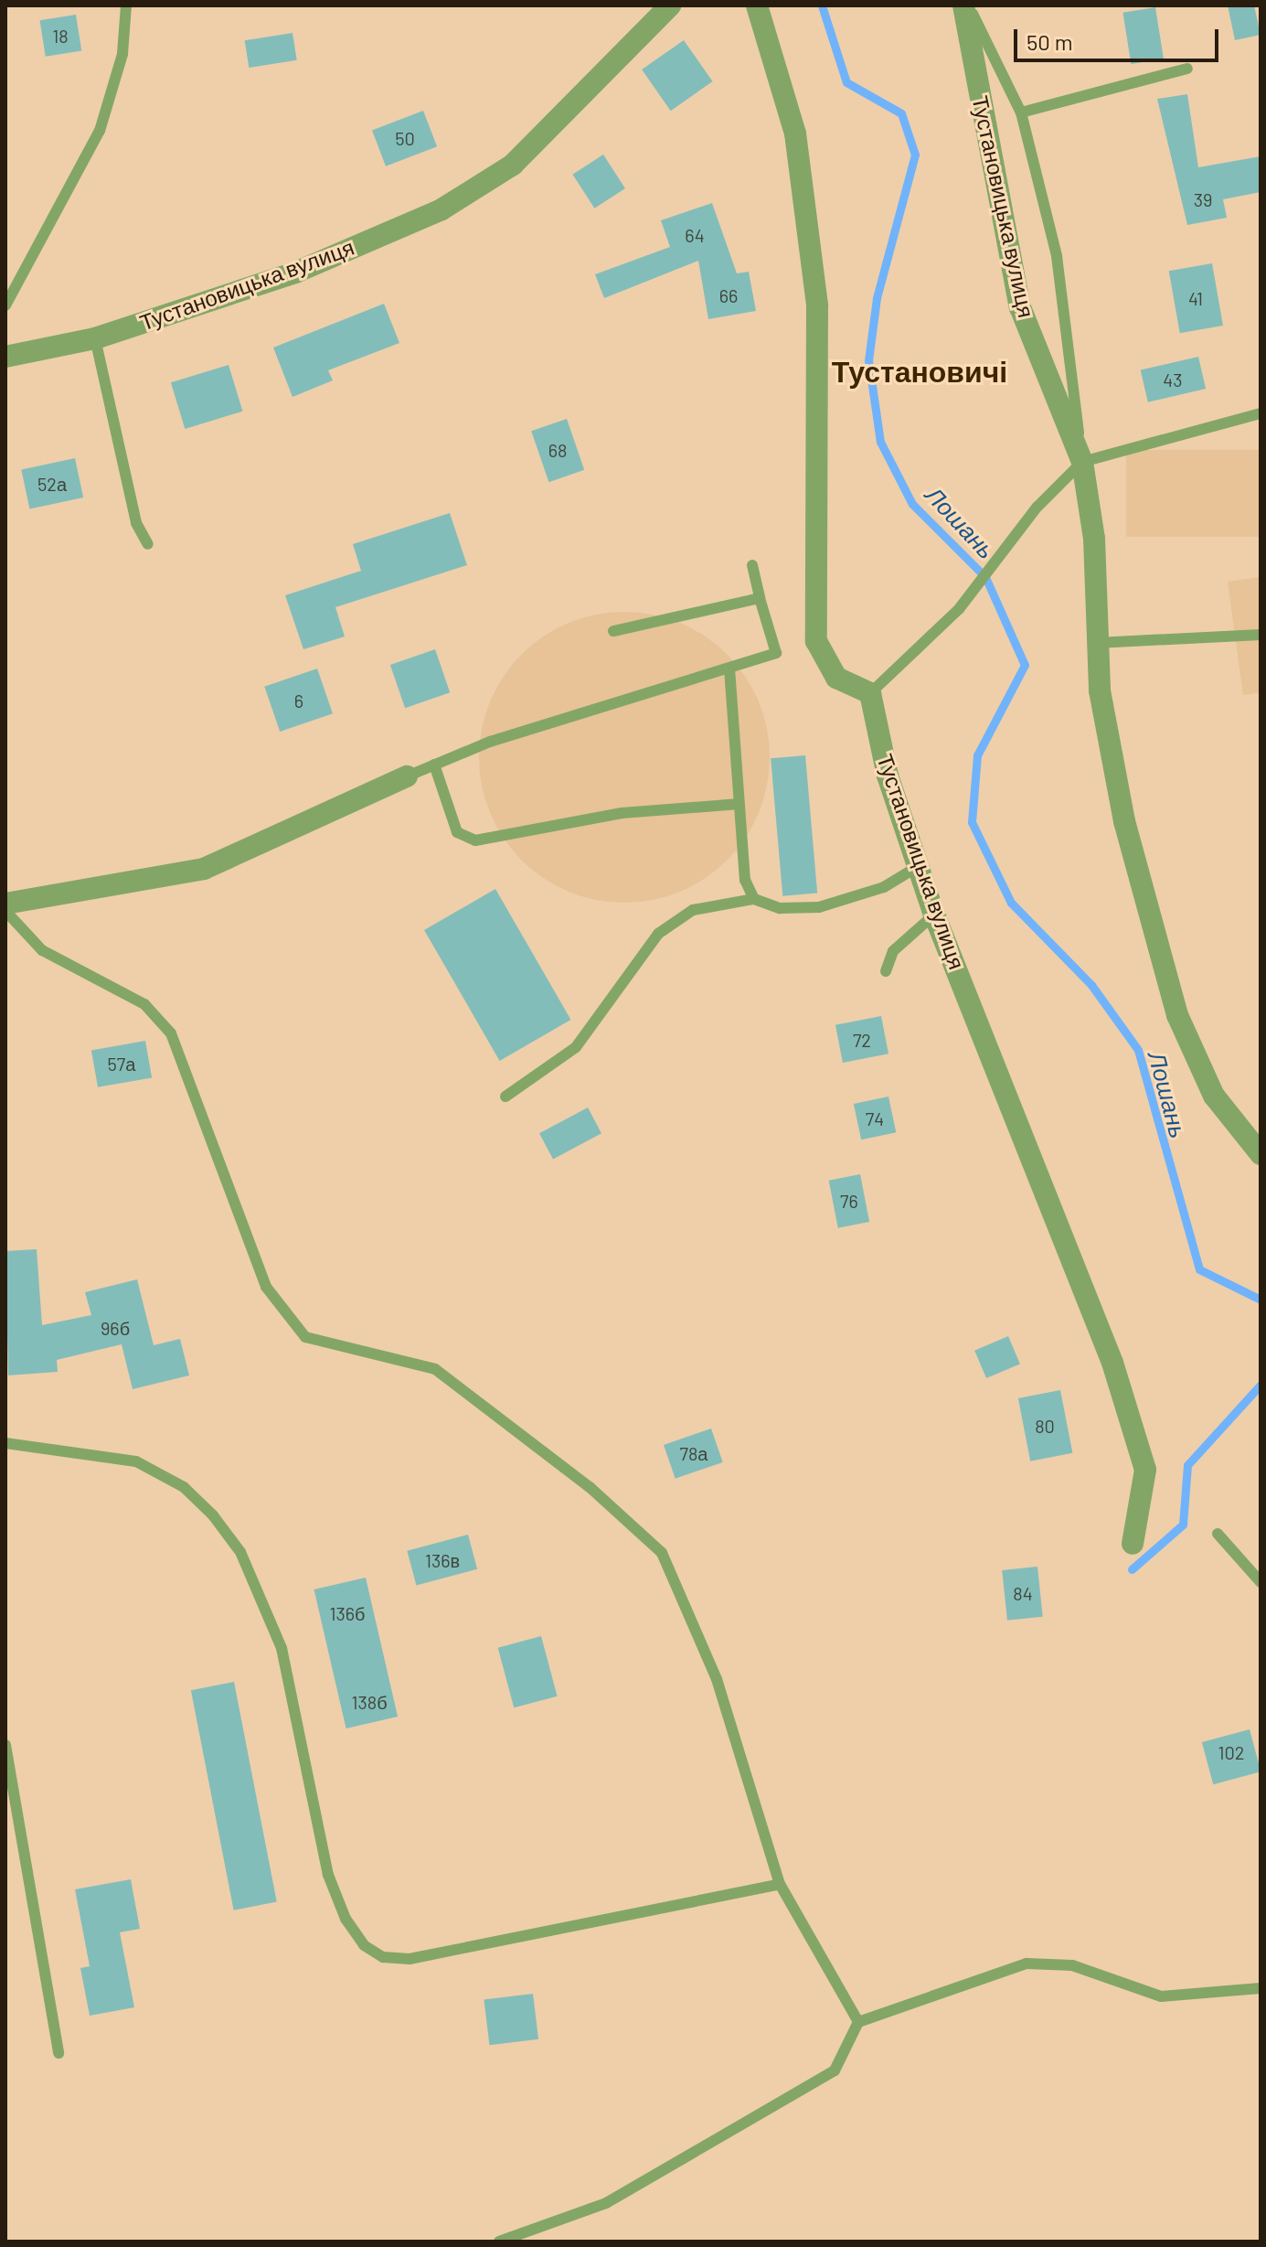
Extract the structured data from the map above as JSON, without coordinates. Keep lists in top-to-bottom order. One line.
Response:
{"streets":{"street":["Тустановицька вулиця"]},"districts":["Тустановичі"],"water":["Лошань"],"house_numbers":["18","50","39","64","66","41","43","68","52а","6","72","57а","74","76","96б","80","78а","136в","84","136б","138б","102"],"scale_bar":"50 m"}
